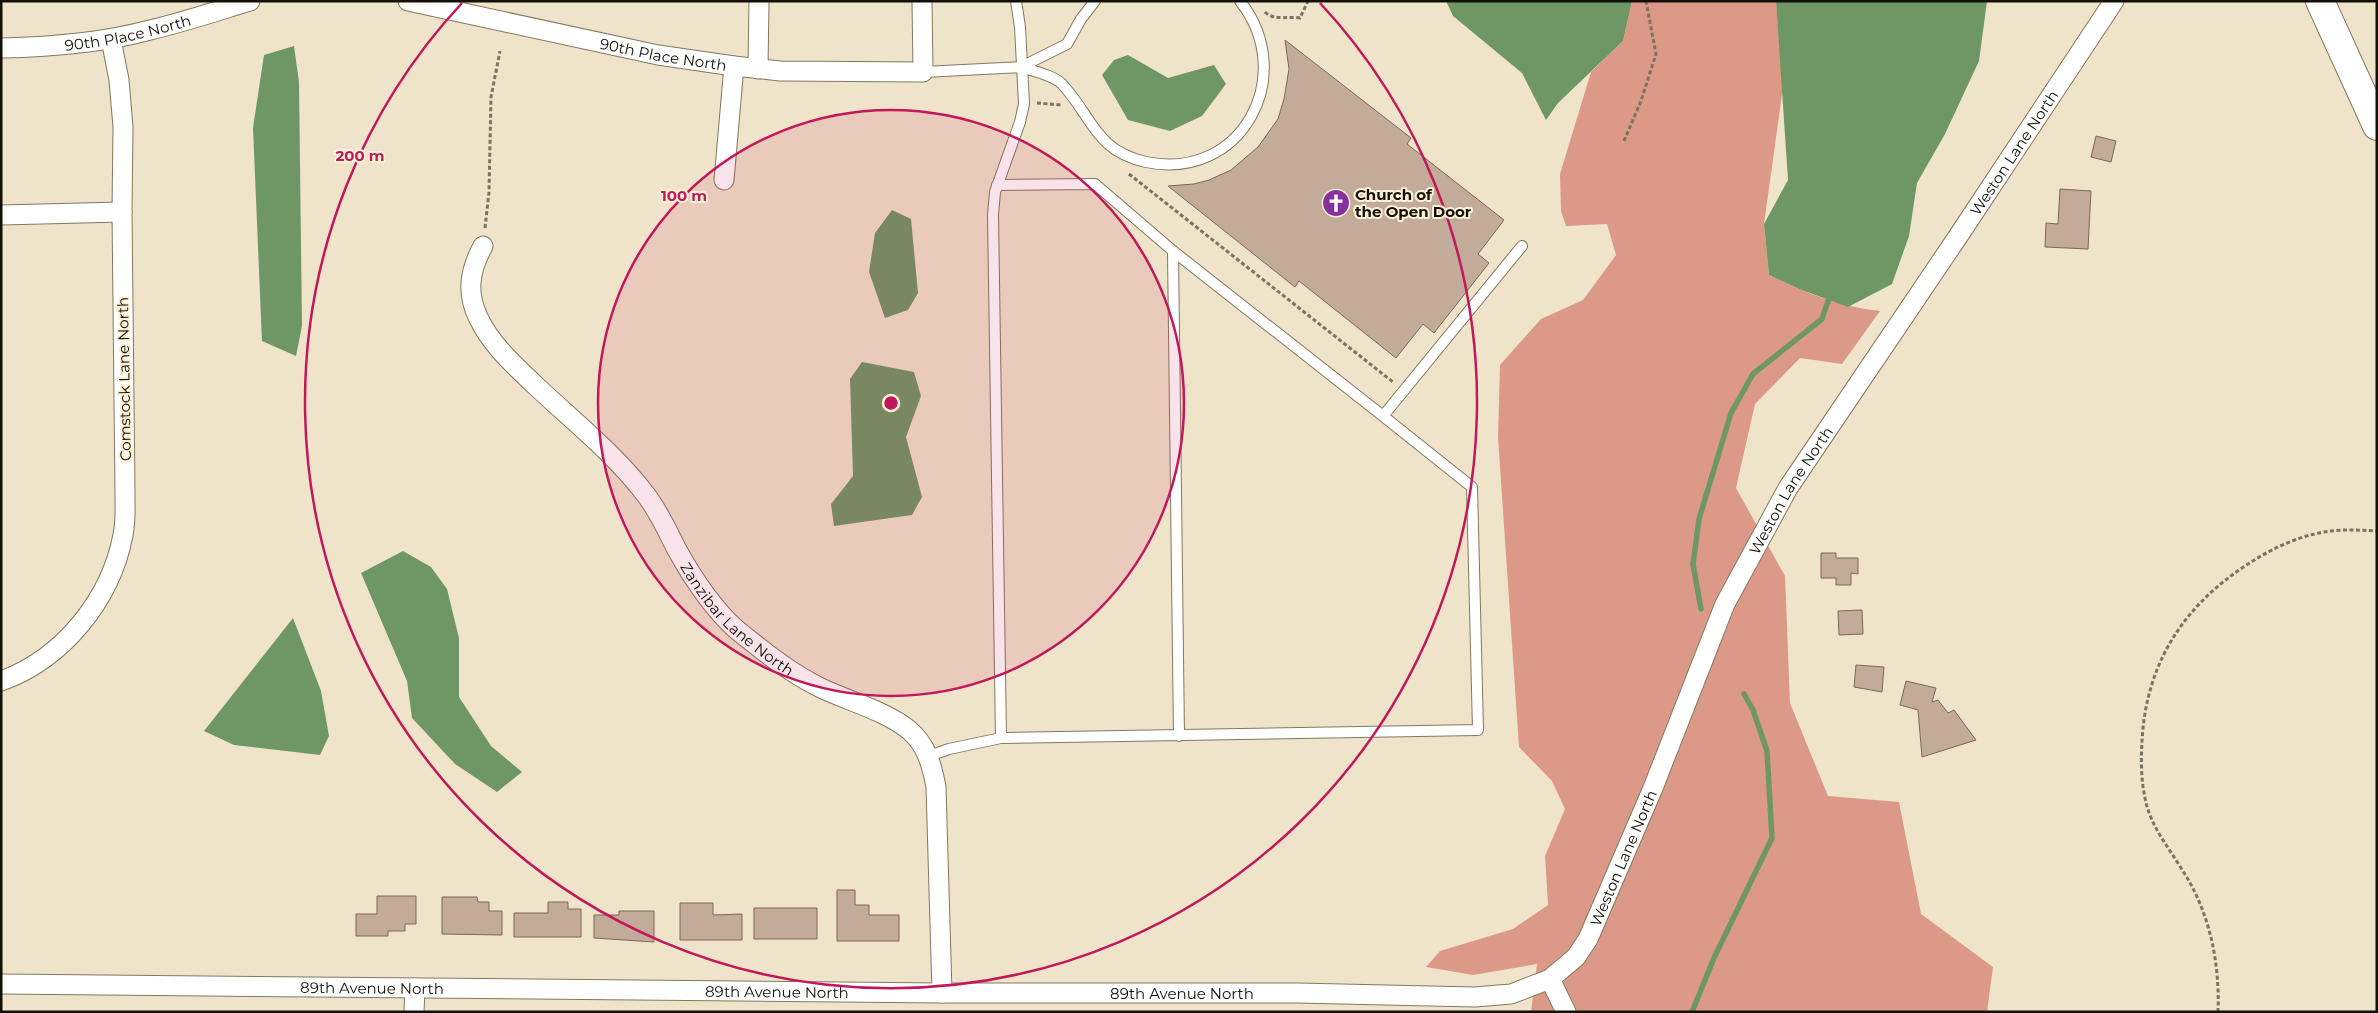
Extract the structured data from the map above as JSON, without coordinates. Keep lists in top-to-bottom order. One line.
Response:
{"streets":{"street":["90th Place North","Weston Lane North","Comstock Lane North","Zanzibar Lane North","89th Avenue North"]},"crossings":[["90th Place North","Comstock Lane North"],["Weston Lane North","89th Avenue North"],["Zanzibar Lane North","89th Avenue North"]],"places":{"church":["Church of the Open Door"]},"rings":["200 m","100 m"]}
